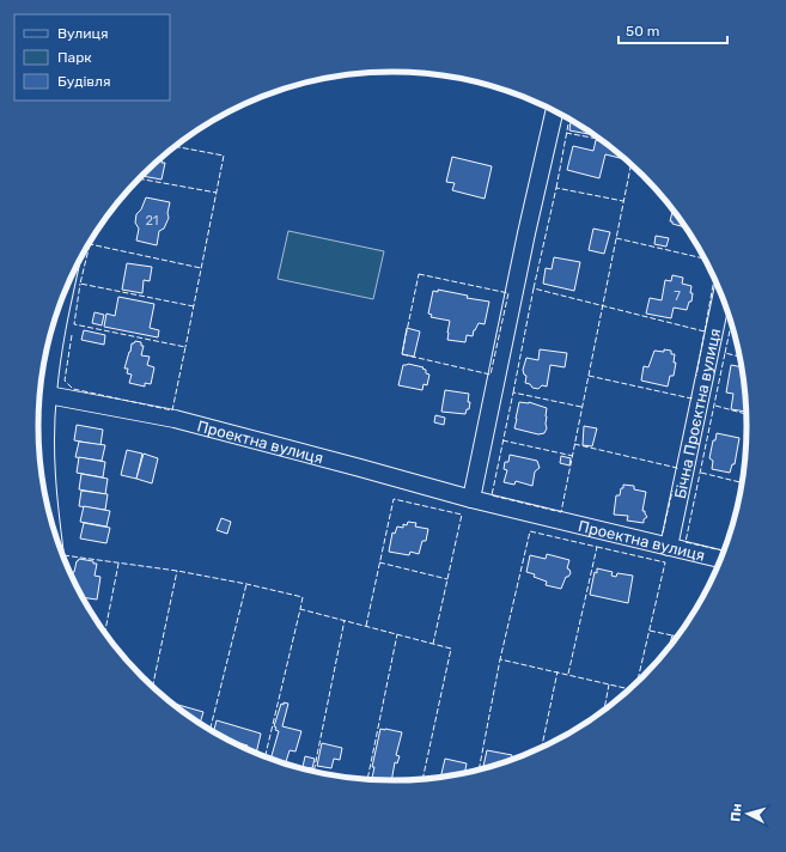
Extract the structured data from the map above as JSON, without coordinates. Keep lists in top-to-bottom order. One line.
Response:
{"streets":{"street":["Бічна Проєктна вулиця","Проектна вулиця"]},"crossings":[["Бічна Проєктна вулиця","Проектна вулиця"]],"house_numbers":["21","7"],"legend":["Вулиця","Парк","Будівля"],"scale_bar":"50 m","north":"left"}
